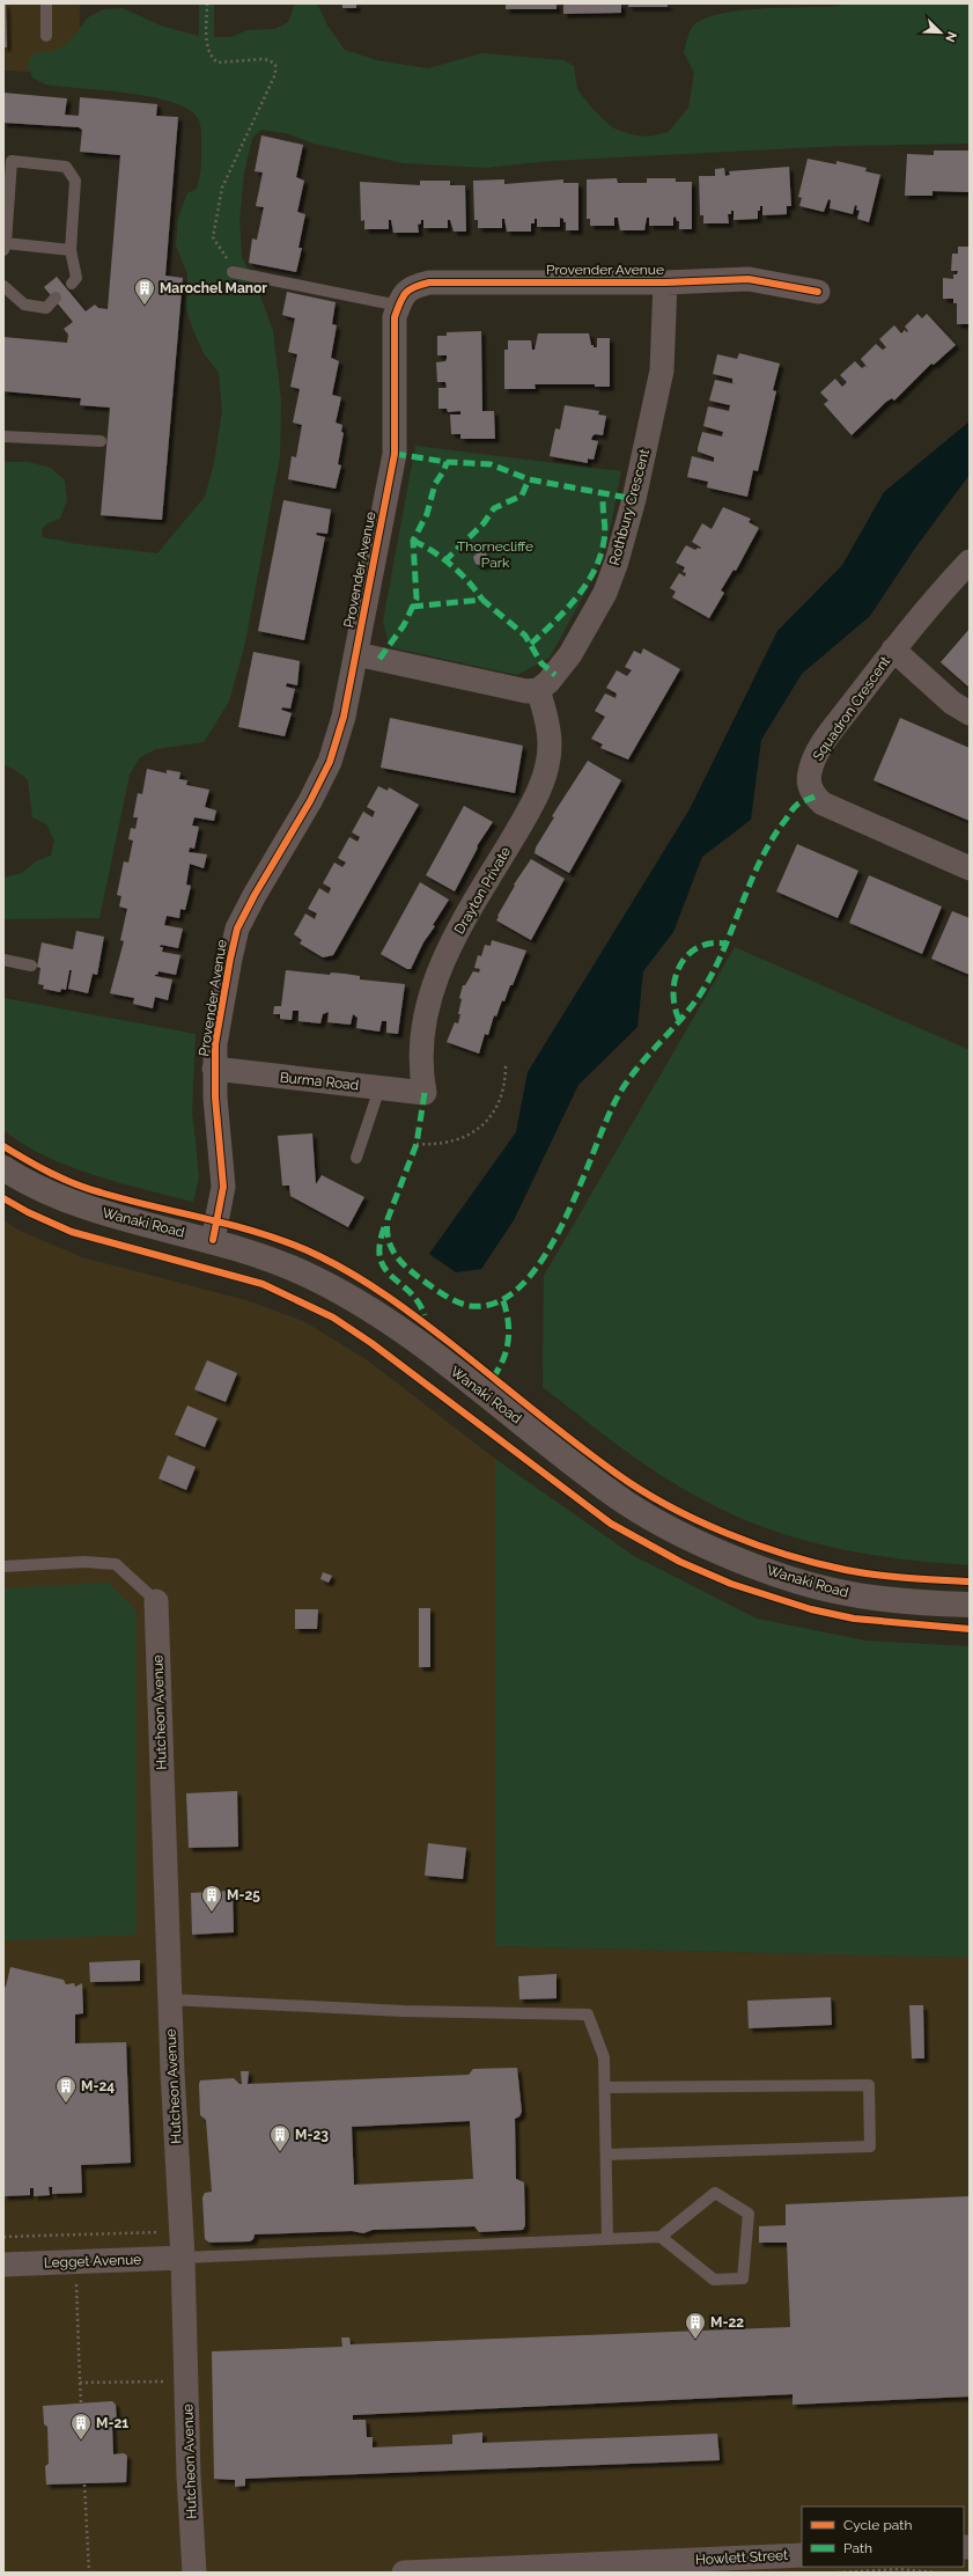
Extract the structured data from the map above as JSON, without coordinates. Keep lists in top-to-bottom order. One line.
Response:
{"streets":{"street":["Provender Avenue","Rothbury Crescent","Squadron Crescent","Drayton Private","Burma Road","Wanaki Road","Hutcheon Avenue","Legget Avenue","Howlett Street"]},"crossings":[["Provender Avenue","Rothbury Crescent"],["Provender Avenue","Burma Road"],["Provender Avenue","Wanaki Road"],["Rothbury Crescent","Drayton Private"],["Drayton Private","Burma Road"],["Hutcheon Avenue","Legget Avenue"]],"parks":["Thornecliffe Park"],"places":{"building":["Marochel Manor","M-25","M-24","M-23","M-22","M-21"]},"legend":["Cycle path","Path"],"north":"bottom right"}
